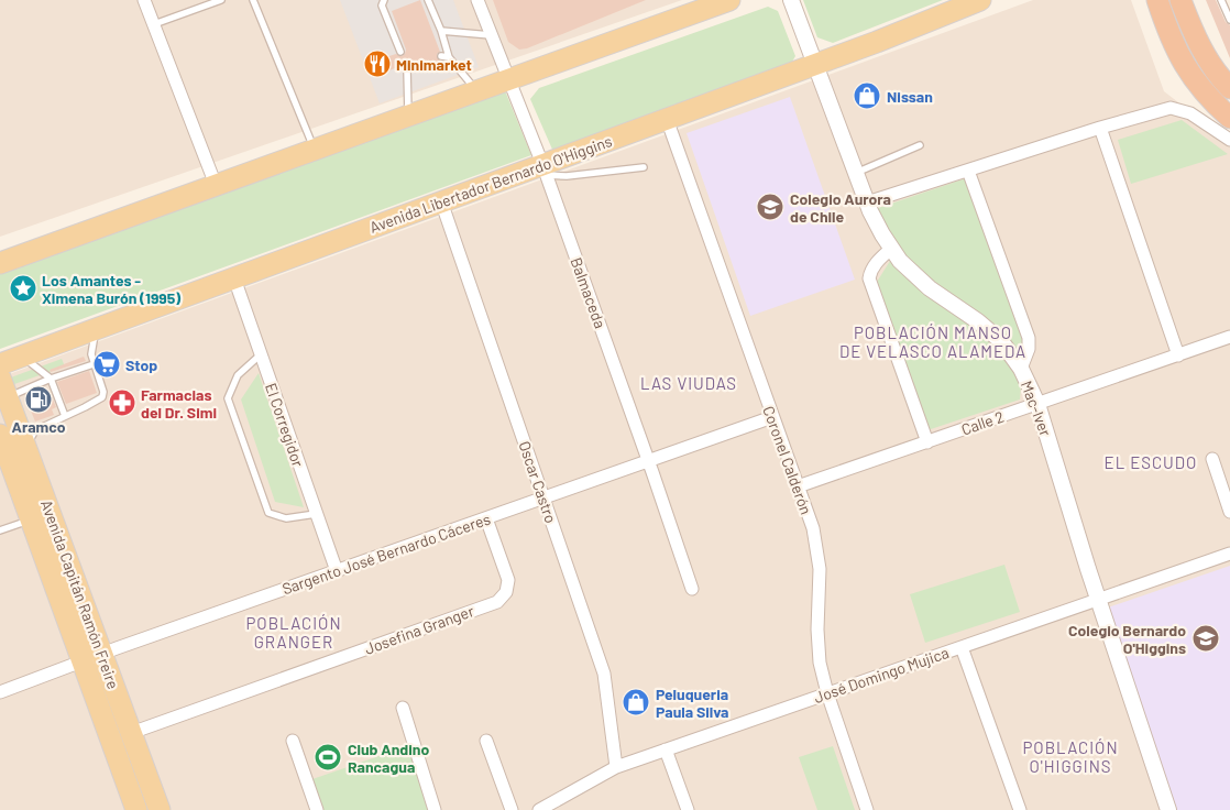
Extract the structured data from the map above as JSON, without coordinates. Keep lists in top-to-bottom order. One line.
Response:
{"streets":{"main road":["Avenida Libertador Bernardo O'Higgins","Avenida Capitán Ramón Freire"],"street":["Balmaceda","Mac-Iver","Calle 2","El Corregidor","Coronel Calderón","Oscar Castro","Sargento José Bernardo Cáceres","Josefina Granger","José Domingo Mujica"]},"crossings":[["Avenida Libertador Bernardo O'Higgins","Balmaceda"],["Avenida Libertador Bernardo O'Higgins","Mac-Iver"],["Avenida Libertador Bernardo O'Higgins","El Corregidor"],["Avenida Libertador Bernardo O'Higgins","Coronel Calderón"],["Avenida Libertador Bernardo O'Higgins","Oscar Castro"],["Balmaceda","Sargento José Bernardo Cáceres"],["Mac-Iver","Calle 2"],["Mac-Iver","José Domingo Mujica"],["Calle 2","Coronel Calderón"],["El Corregidor","Sargento José Bernardo Cáceres"],["Coronel Calderón","Sargento José Bernardo Cáceres"],["Coronel Calderón","José Domingo Mujica"],["Oscar Castro","Sargento José Bernardo Cáceres"],["Oscar Castro","José Domingo Mujica"],["Sargento José Bernardo Cáceres","Avenida Capitán Ramón Freire"],["Sargento José Bernardo Cáceres","Josefina Granger"],["Avenida Capitán Ramón Freire","Josefina Granger"]],"districts":["POBLACIÓN MANSO DE VELASCO ALAMEDA","LAS VIUDAS","EL ESCUDO","POBLACIÓN GRANGER","POBLACIÓN O'HIGGINS"],"places":{"restaurant":["Minimarket"],"shop":["Nissan","Peluqueria Paula Silva"],"school or university":["Colegio Aurora de Chile","Colegio Bernardo O'Higgins"],"place":["Los Amantes - Ximena Burón (1995)"],"supermarket":["Stop"],"fuel station":["Aramco"],"pharmacy":["Farmacias del Dr. Simi"],"sports":["Club Andino Rancagua"]}}
